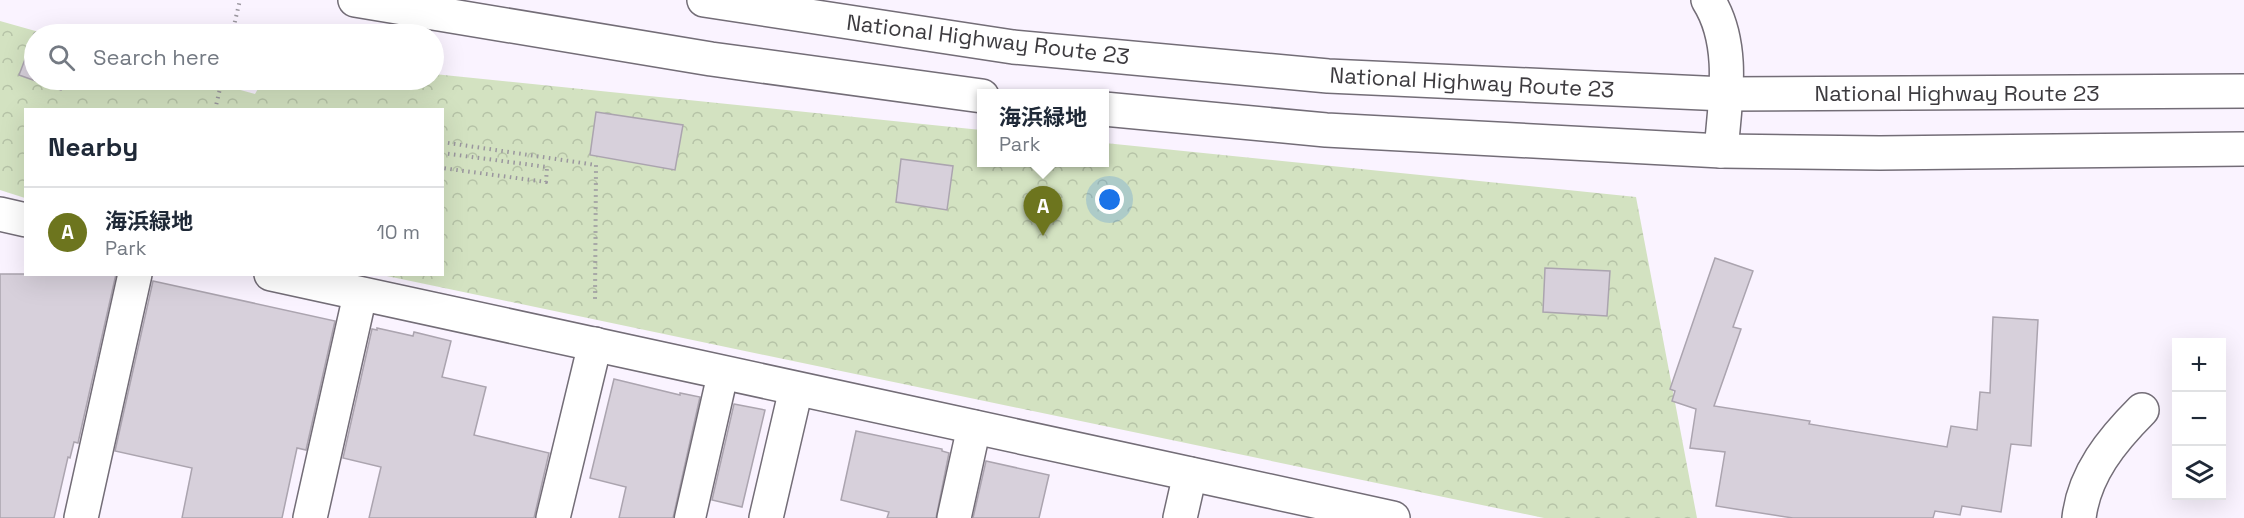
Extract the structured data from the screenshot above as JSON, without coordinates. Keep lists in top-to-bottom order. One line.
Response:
{"streets":{"main road":["National Highway Route 23"]},"page":{"search":"Search here","popup":["海浜緑地","Park"],"heading":"Nearby","pins":"A","list":[{"mark":"A","name":"海浜緑地","note":"Park","value":"10 m"}],"map_buttons":["+","−"]}}
